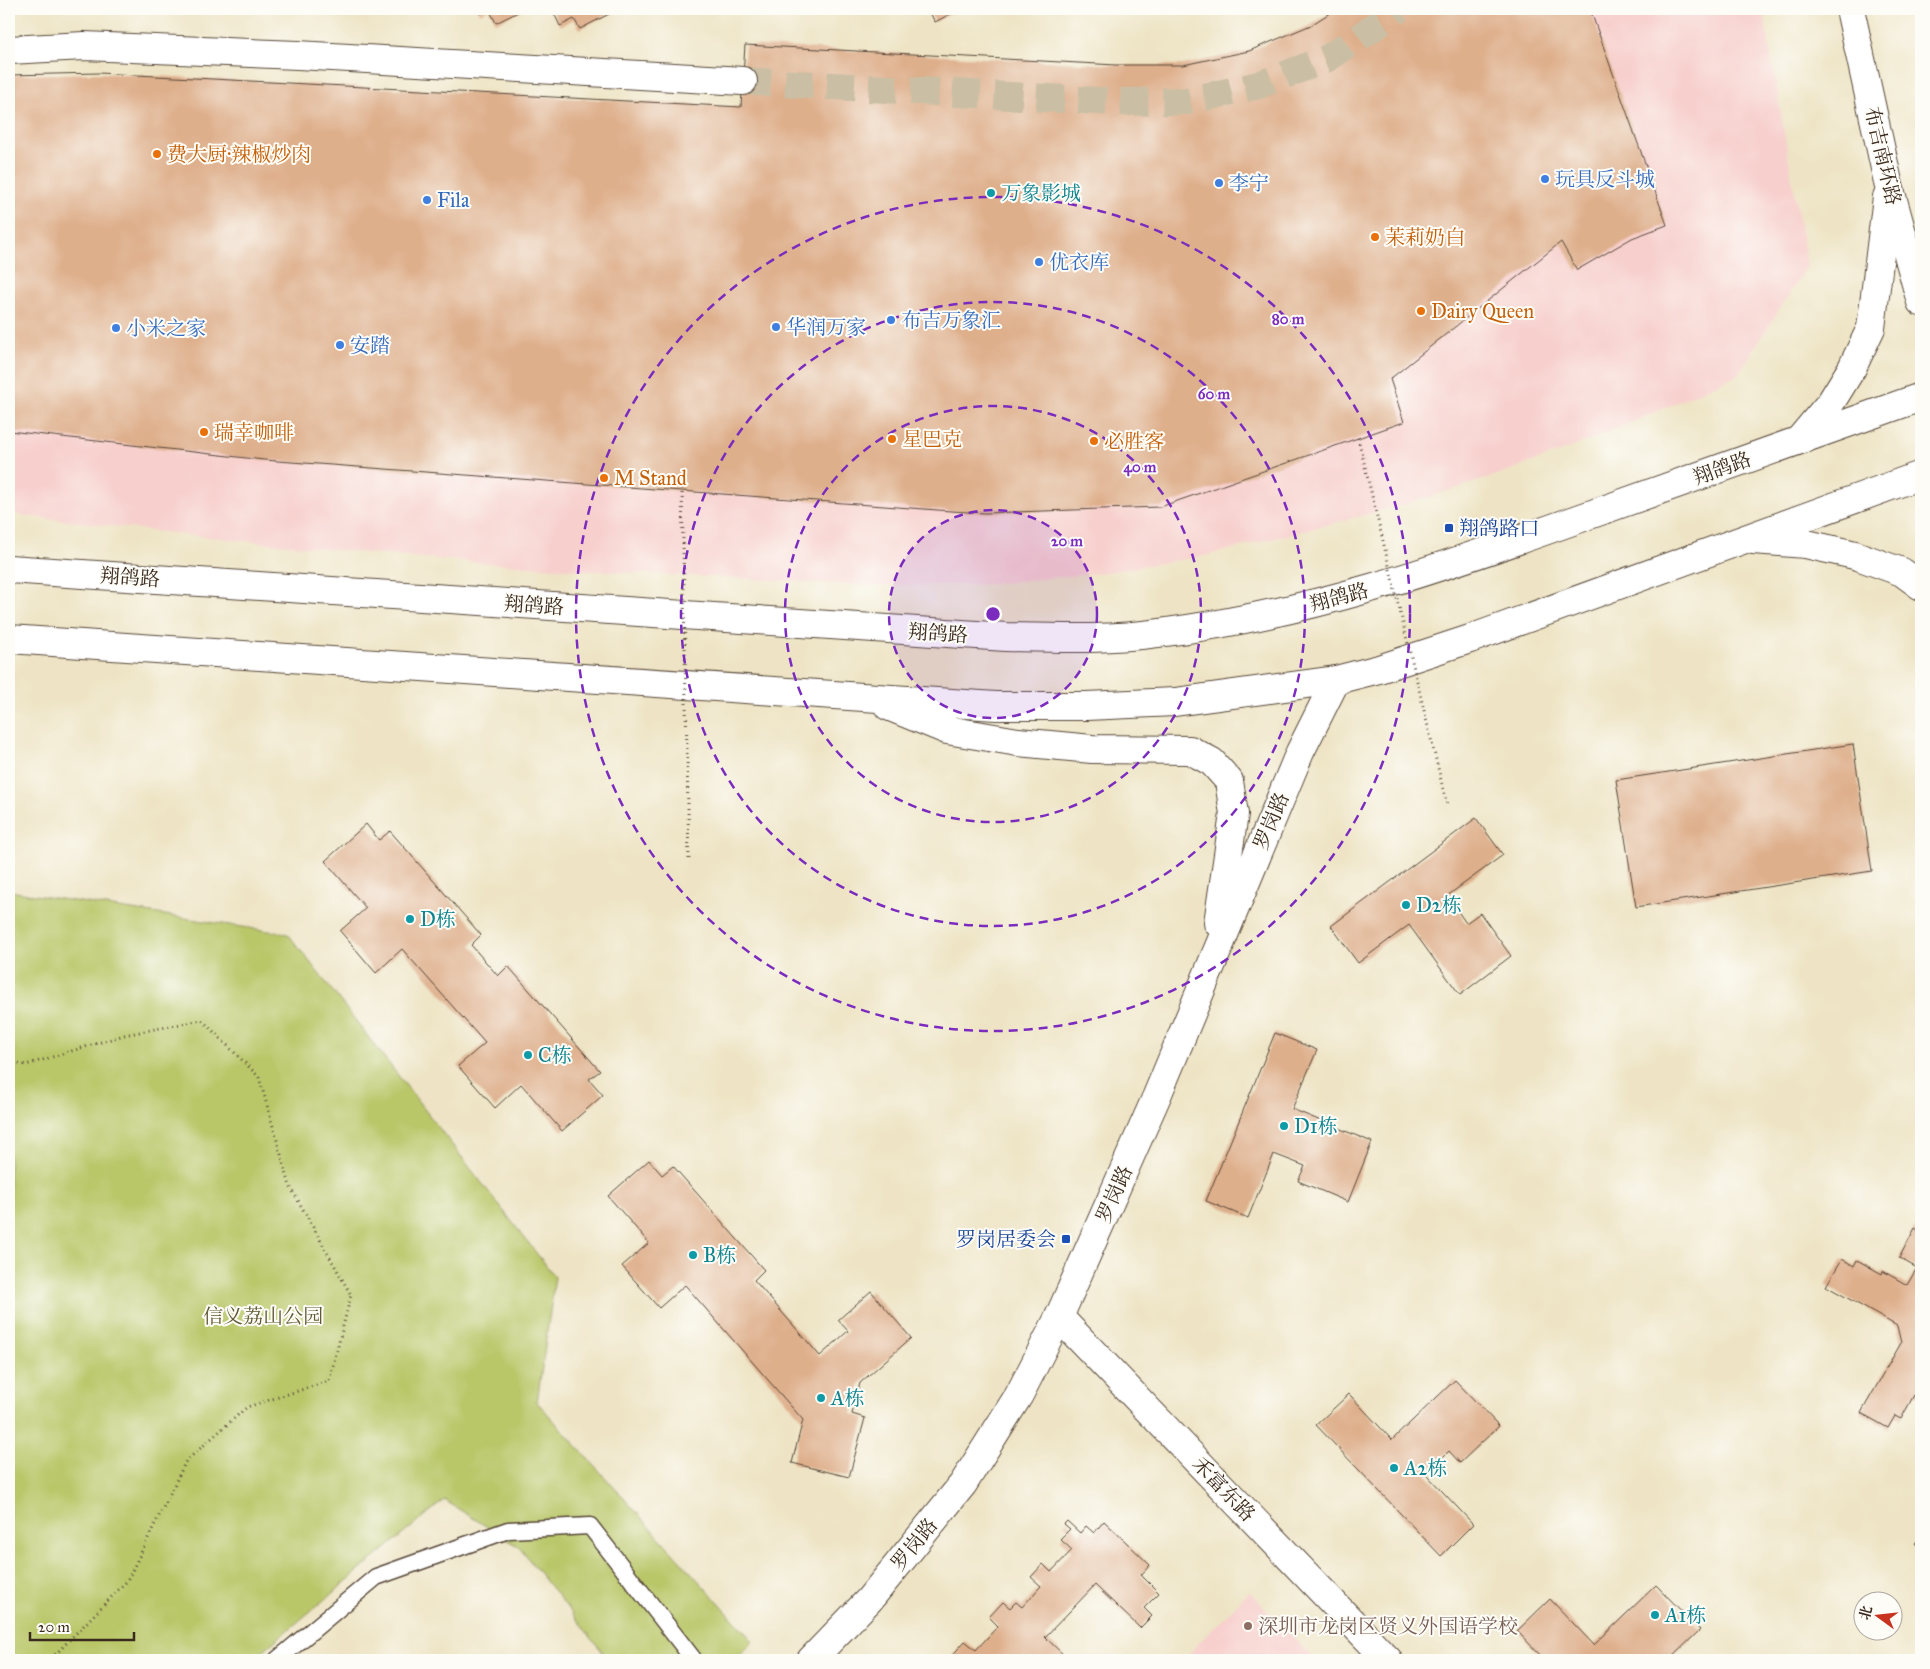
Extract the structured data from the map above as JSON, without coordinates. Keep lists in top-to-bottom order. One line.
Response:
{"streets":{"street":["布吉南环路","翔鸽路","罗岗路","禾富东路"]},"crossings":[["罗岗路","禾富东路"]],"parks":["信义荔山公园"],"places":{"other":["费大厨·辣椒炒肉","玩具反斗城","李宁","万象影城","Fila","茉莉奶白","优衣库","Dairy Queen","布吉万象汇","华润万家","小米之家","安踏","瑞幸咖啡","星巴克","必胜客","M Stand","D2栋","D栋","C栋","D1栋","B栋","A栋","A2栋","A1栋","深圳市龙岗区贤义外国语学校"],"transit":["翔鸽路口","罗岗居委会"]},"scale_bar":"20 m","north":"left","rings":["80 m","60 m","40 m","20 m"]}
